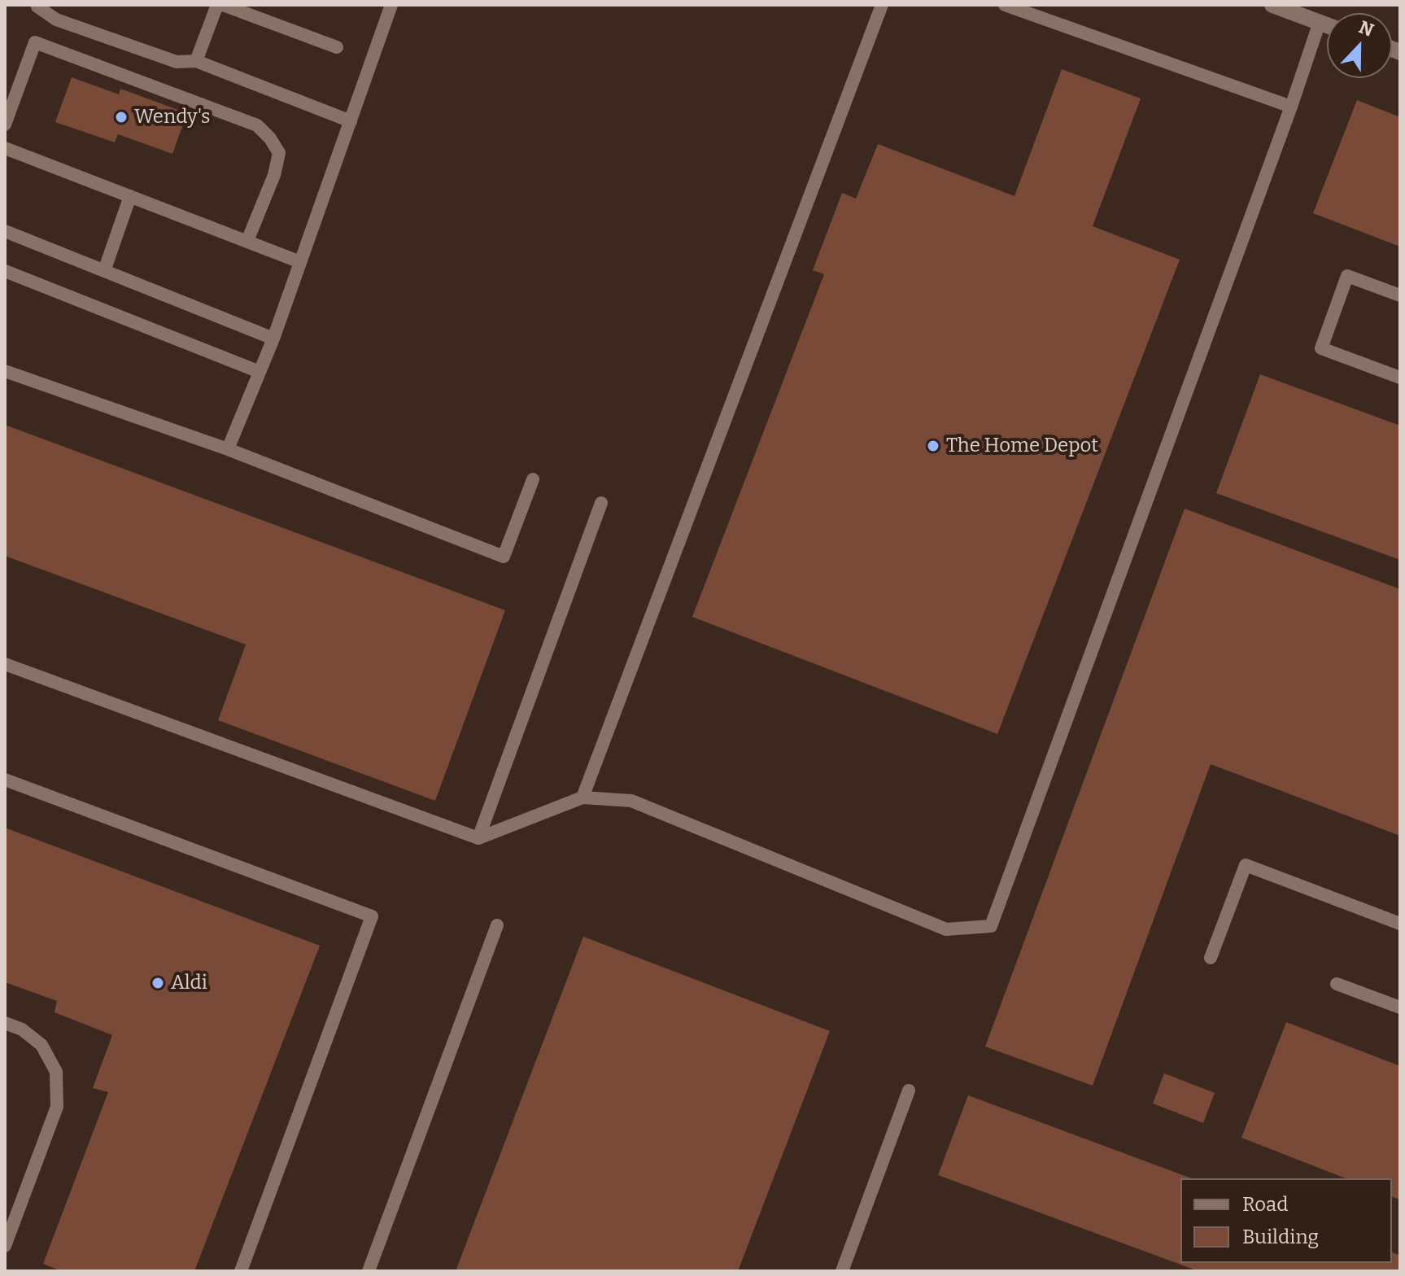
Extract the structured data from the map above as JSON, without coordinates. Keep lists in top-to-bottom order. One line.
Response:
{"places":["Wendy's","The Home Depot","Aldi"],"legend":["Road","Building"],"north":"top"}
